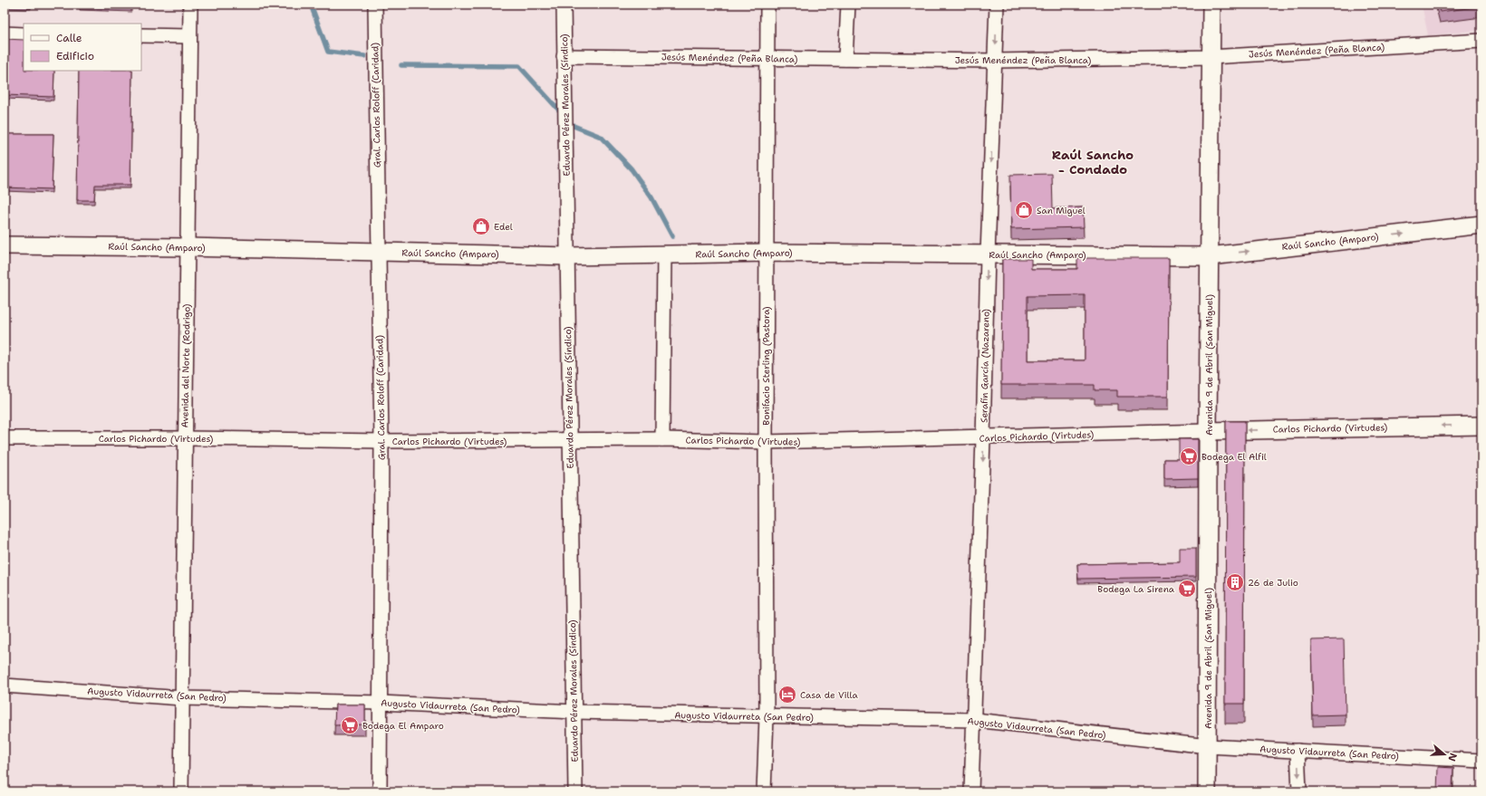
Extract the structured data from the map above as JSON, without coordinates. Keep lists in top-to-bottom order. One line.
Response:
{"streets":{"street":["Jesús Menéndez (Peña Blanca)","Gral. Carlos Roloff (Caridad)","Eduardo Pérez Morales (Síndico)","Raúl Sancho (Amparo)","Avenida 9 de Abril (San Miguel)","Avenida del Norte (Rodrigo)","Bonifacio Sterling (Pastora)","Serafín García (Nazareno)","Carlos Pichardo (Virtudes)","Augusto Vidaurreta (San Pedro)"]},"crossings":[["Jesús Menéndez (Peña Blanca)","Eduardo Pérez Morales (Síndico)"],["Jesús Menéndez (Peña Blanca)","Avenida 9 de Abril (San Miguel)"],["Jesús Menéndez (Peña Blanca)","Bonifacio Sterling (Pastora)"],["Jesús Menéndez (Peña Blanca)","Serafín García (Nazareno)"],["Gral. Carlos Roloff (Caridad)","Raúl Sancho (Amparo)"],["Gral. Carlos Roloff (Caridad)","Carlos Pichardo (Virtudes)"],["Gral. Carlos Roloff (Caridad)","Augusto Vidaurreta (San Pedro)"],["Eduardo Pérez Morales (Síndico)","Raúl Sancho (Amparo)"],["Eduardo Pérez Morales (Síndico)","Carlos Pichardo (Virtudes)"],["Eduardo Pérez Morales (Síndico)","Augusto Vidaurreta (San Pedro)"],["Raúl Sancho (Amparo)","Avenida 9 de Abril (San Miguel)"],["Raúl Sancho (Amparo)","Avenida del Norte (Rodrigo)"],["Raúl Sancho (Amparo)","Bonifacio Sterling (Pastora)"],["Raúl Sancho (Amparo)","Serafín García (Nazareno)"],["Avenida 9 de Abril (San Miguel)","Carlos Pichardo (Virtudes)"],["Avenida 9 de Abril (San Miguel)","Augusto Vidaurreta (San Pedro)"],["Avenida del Norte (Rodrigo)","Carlos Pichardo (Virtudes)"],["Avenida del Norte (Rodrigo)","Augusto Vidaurreta (San Pedro)"],["Bonifacio Sterling (Pastora)","Carlos Pichardo (Virtudes)"],["Bonifacio Sterling (Pastora)","Augusto Vidaurreta (San Pedro)"],["Serafín García (Nazareno)","Carlos Pichardo (Virtudes)"],["Serafín García (Nazareno)","Augusto Vidaurreta (San Pedro)"]],"one_way":["Serafín García (Nazareno)"],"districts":["Raúl Sancho - Condado"],"places":{"shop":["San Miguel","Edel"],"supermarket":["Bodega El Alfil","Bodega La Sirena","Bodega El Amparo"],"building":["26 de Julio"],"hotel":["Casa de Villa"]},"legend":["Calle","Edificio"],"north":"right"}
